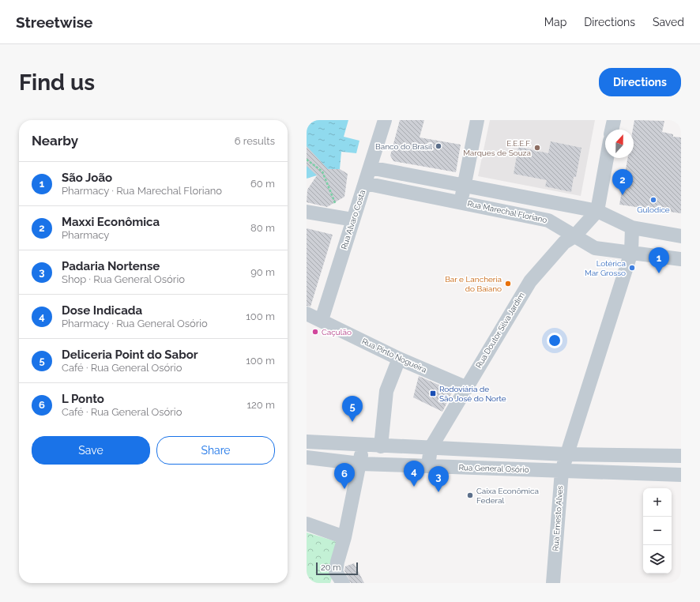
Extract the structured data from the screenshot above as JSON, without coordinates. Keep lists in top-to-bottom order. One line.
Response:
{"streets":{"street":["Rua Marechal Floriano","Rua Alvaro Costa","Rua Doutor Silva Jardim","Rua Pinto Nogueira","Rua General Osório","Rua Ernesto Alves"]},"crossings":[["Rua Marechal Floriano","Rua Alvaro Costa"],["Rua Marechal Floriano","Rua Doutor Silva Jardim"],["Rua Marechal Floriano","Rua Ernesto Alves"],["Rua Alvaro Costa","Rua Pinto Nogueira"],["Rua Doutor Silva Jardim","Rua Pinto Nogueira"],["Rua Doutor Silva Jardim","Rua General Osório"],["Rua General Osório","Rua Ernesto Alves"]],"places":{"other":["Banco do Brasil","E.E.E.F. Marques de Souza","Gulodice","Lotérica Mar Grosso","Bar e Lancheria do Baiano","Caçulão","Caixa Econômica Federal"],"transit":["Rodoviária de São José do Norte"]},"scale_bar":"20 m","north":"top","page":{"header":"Streetwise","nav":["Map","Directions","Saved"],"buttons":["Directions",["Save","Share"]],"title":"Find us","heading":["Nearby","6 results"],"list":[{"mark":"1","name":"São João","note":"Pharmacy · Rua Marechal Floriano","value":"60 m"},{"mark":"2","name":"Maxxi Econômica","note":"Pharmacy","value":"80 m"},{"mark":"3","name":"Padaria Nortense","note":"Shop · Rua General Osório","value":"90 m"},{"mark":"4","name":"Dose Indicada","note":"Pharmacy · Rua General Osório","value":"100 m"},{"mark":"5","name":"Deliceria Point do Sabor","note":"Café · Rua General Osório","value":"100 m"},{"mark":"6","name":"L Ponto","note":"Café · Rua General Osório","value":"120 m"}],"pins":["2","1","5","4","6","3"],"map_buttons":["+","−"],"scale":"20 m"}}
